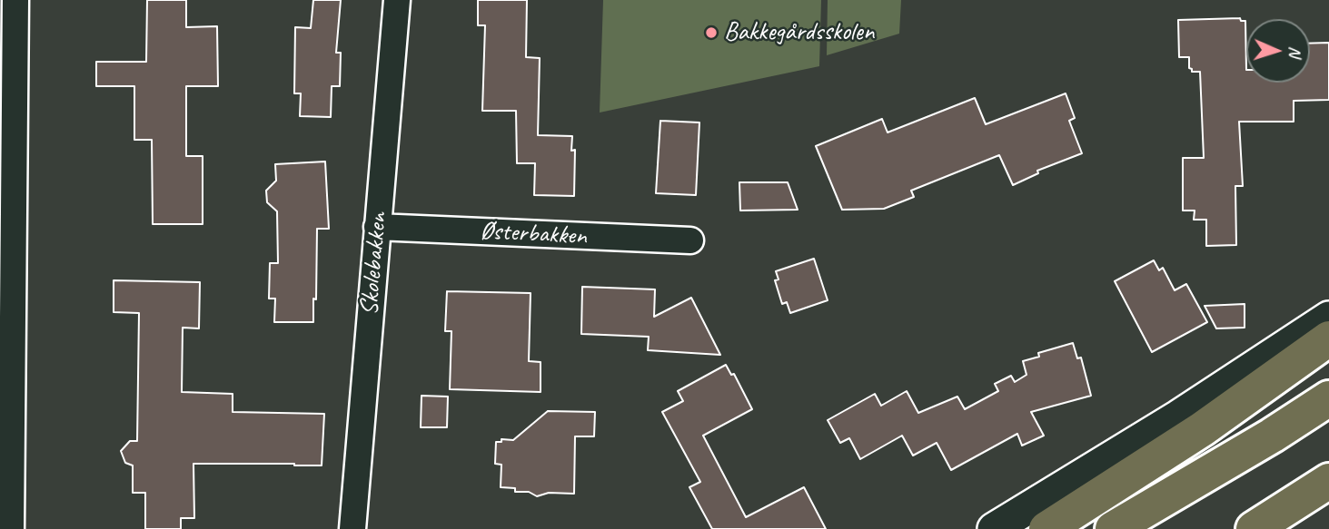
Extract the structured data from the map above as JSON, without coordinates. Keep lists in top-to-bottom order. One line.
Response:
{"streets":{"street":["Østerbakken","Skolebakken"]},"crossings":[["Østerbakken","Skolebakken"]],"places":["Bakkegårdsskolen"],"north":"right"}
